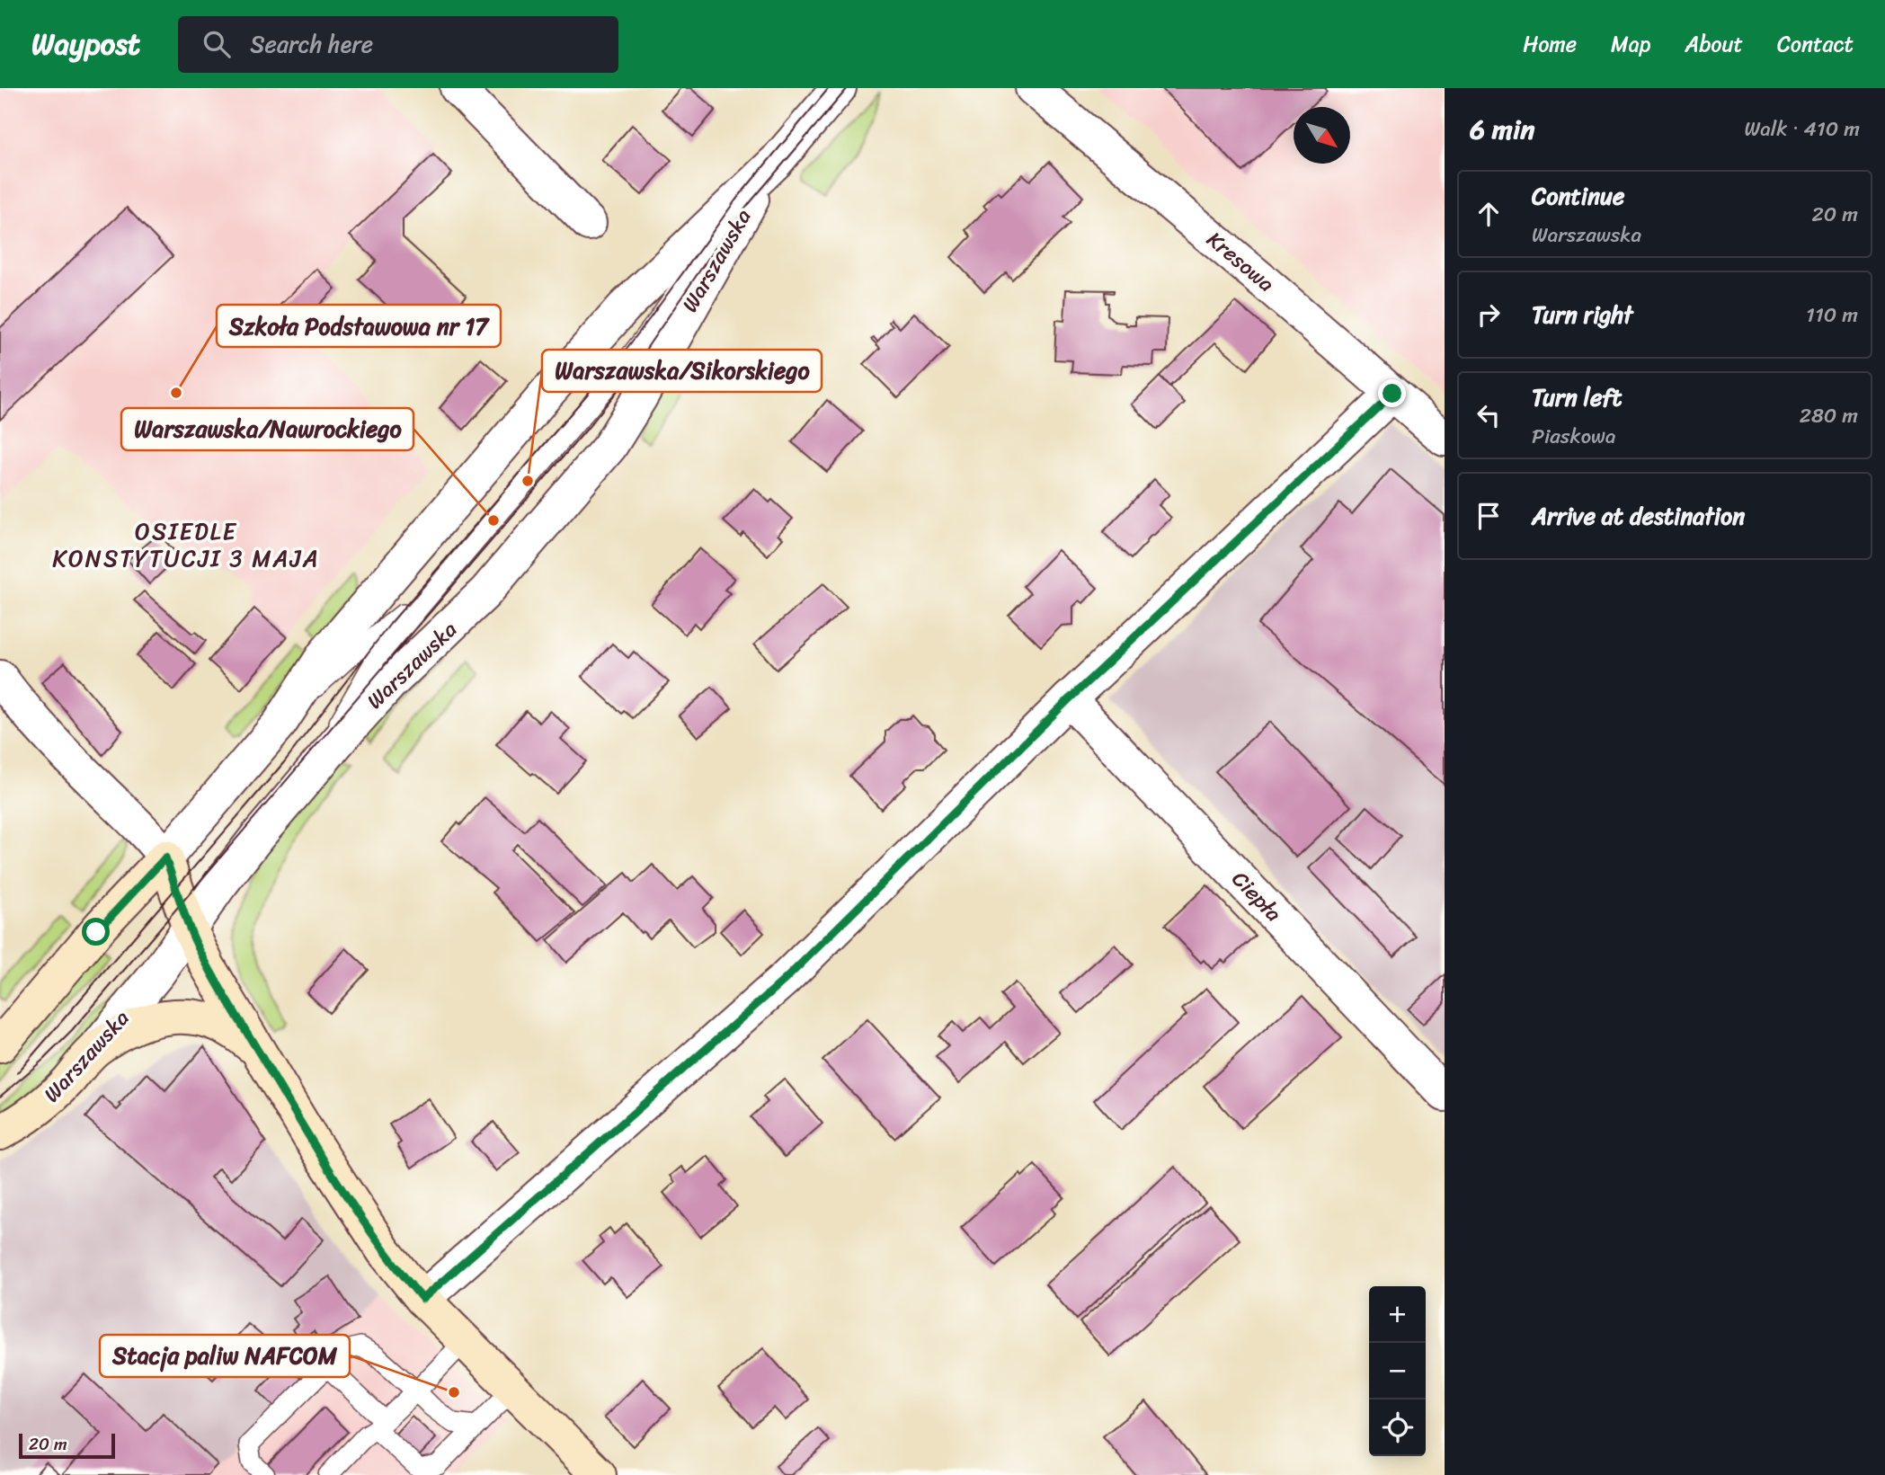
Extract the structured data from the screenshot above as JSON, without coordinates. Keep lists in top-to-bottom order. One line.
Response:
{"streets":{"main road":["Warszawska"],"street":["Kresowa","Ciepła"]},"districts":["OSIEDLE KONSTYTUCJI 3 MAJA"],"places":["Szkoła Podstawowa nr 17","Warszawska/Sikorskiego","Warszawska/Nawrockiego","Stacja paliw NAFCOM"],"scale_bar":"20 m","north":"bottom right","page":{"header":"Waypost","search":"Search here","nav":["Home","Map","About","Contact"],"heading":["6 min","Walk · 410 m"],"list":[["Continue","Warszawska","20 m"],["Turn right","110 m"],["Turn left","Piaskowa","280 m"],"Arrive at destination"],"map_buttons":["+","−"],"scale":"20 m"}}
